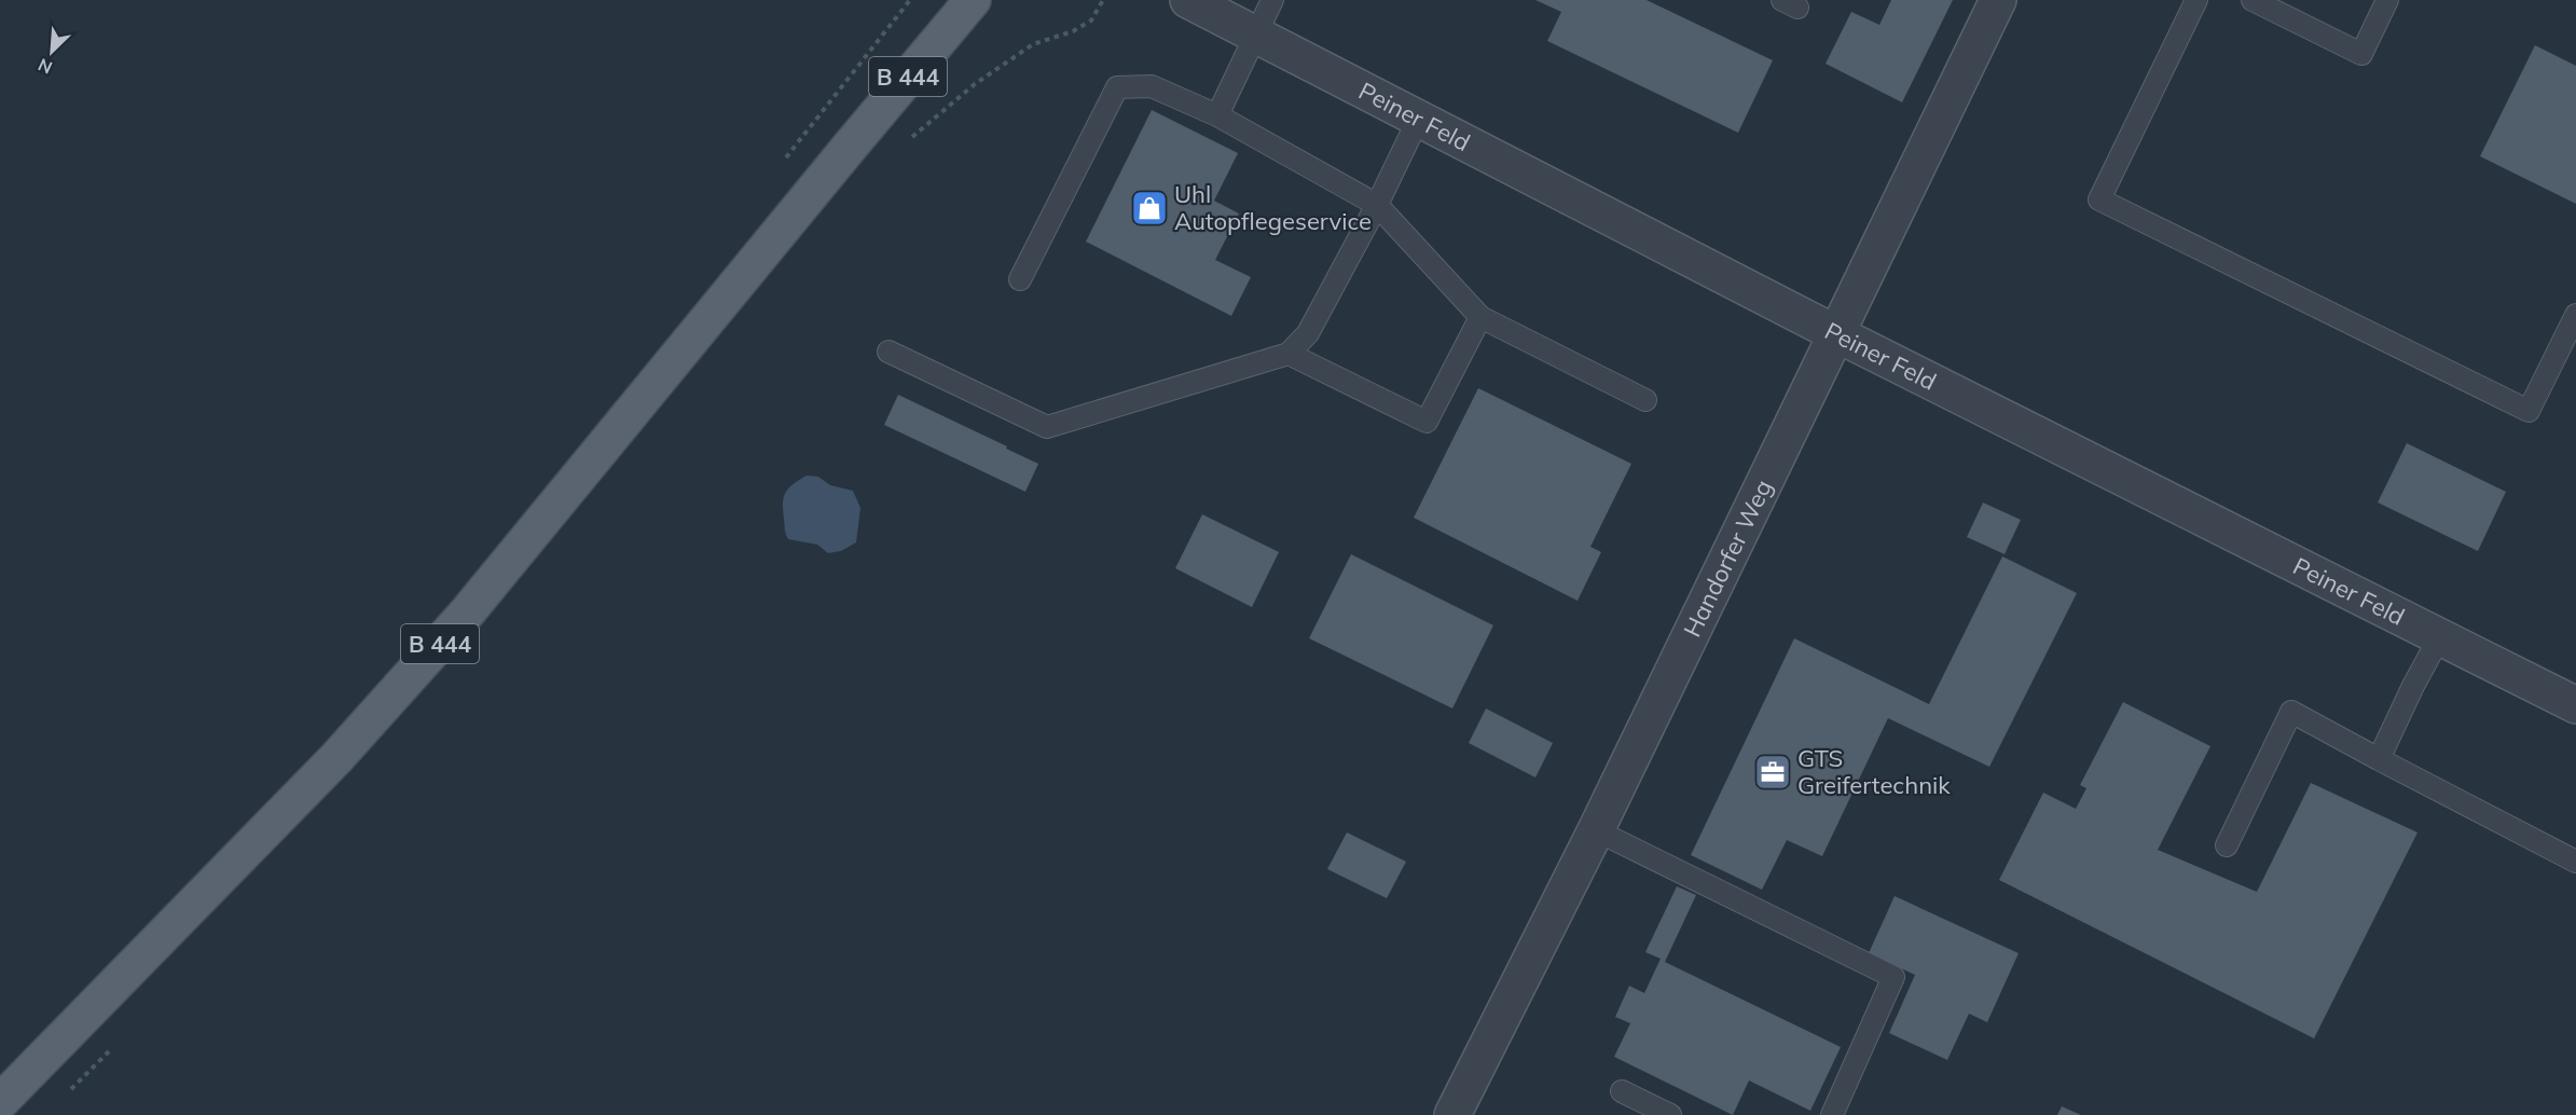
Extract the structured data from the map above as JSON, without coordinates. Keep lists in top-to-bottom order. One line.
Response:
{"streets":{"main road":["B 444"],"street":["Peiner Feld","Handorfer Weg"]},"crossings":[["Peiner Feld","Handorfer Weg"]],"places":{"shop":["Uhl Autopflegeservice"],"office":["GTS Greifertechnik"]},"north":"bottom left"}
